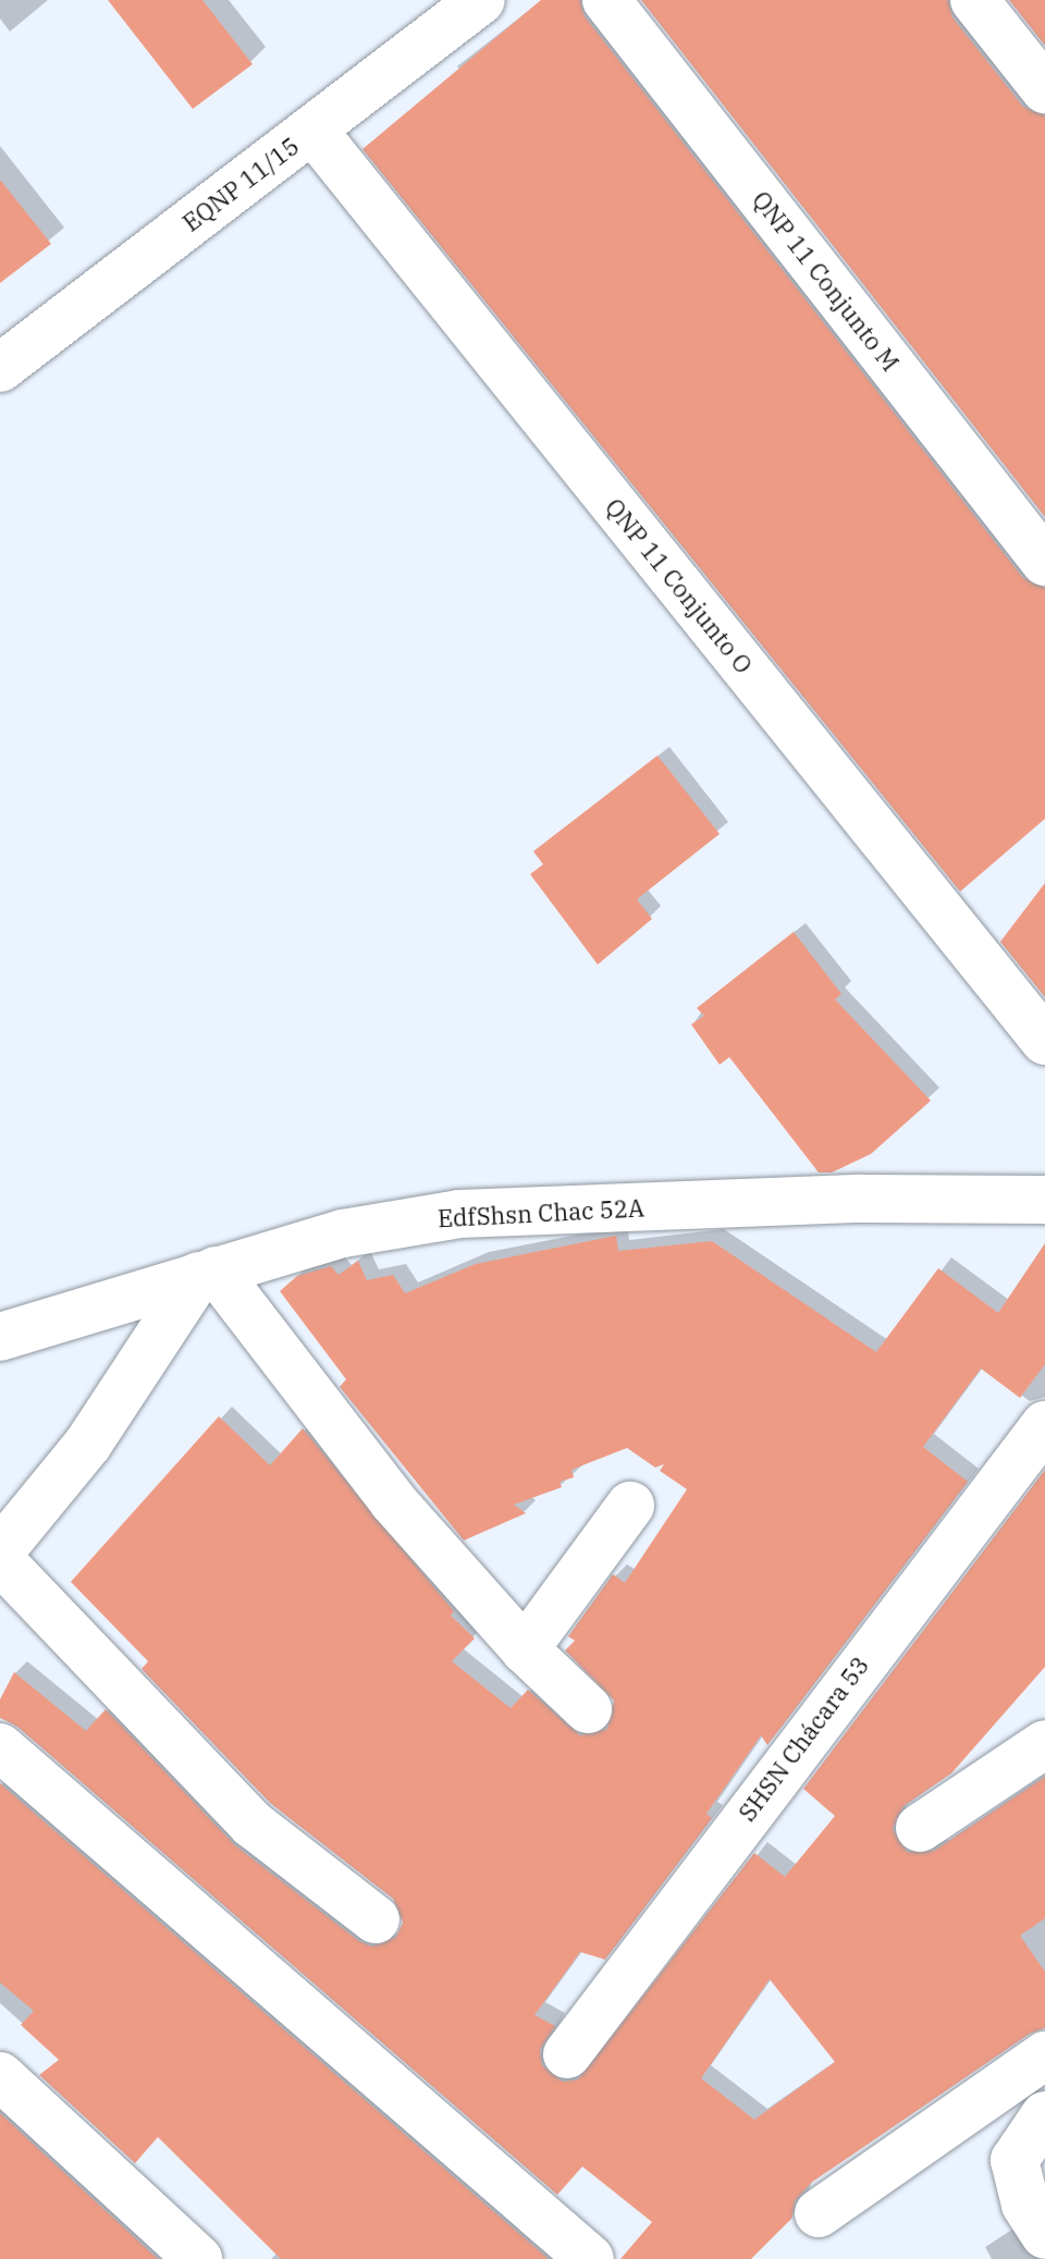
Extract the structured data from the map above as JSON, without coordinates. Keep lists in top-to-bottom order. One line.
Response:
{"streets":{"street":["EQNP 11/15","QNP 11 Conjunto M","QNP 11 Conjunto O","EdfShsn Chac 52A","SHSN Chácara 53"]},"crossings":[["EQNP 11/15","QNP 11 Conjunto O"]]}
